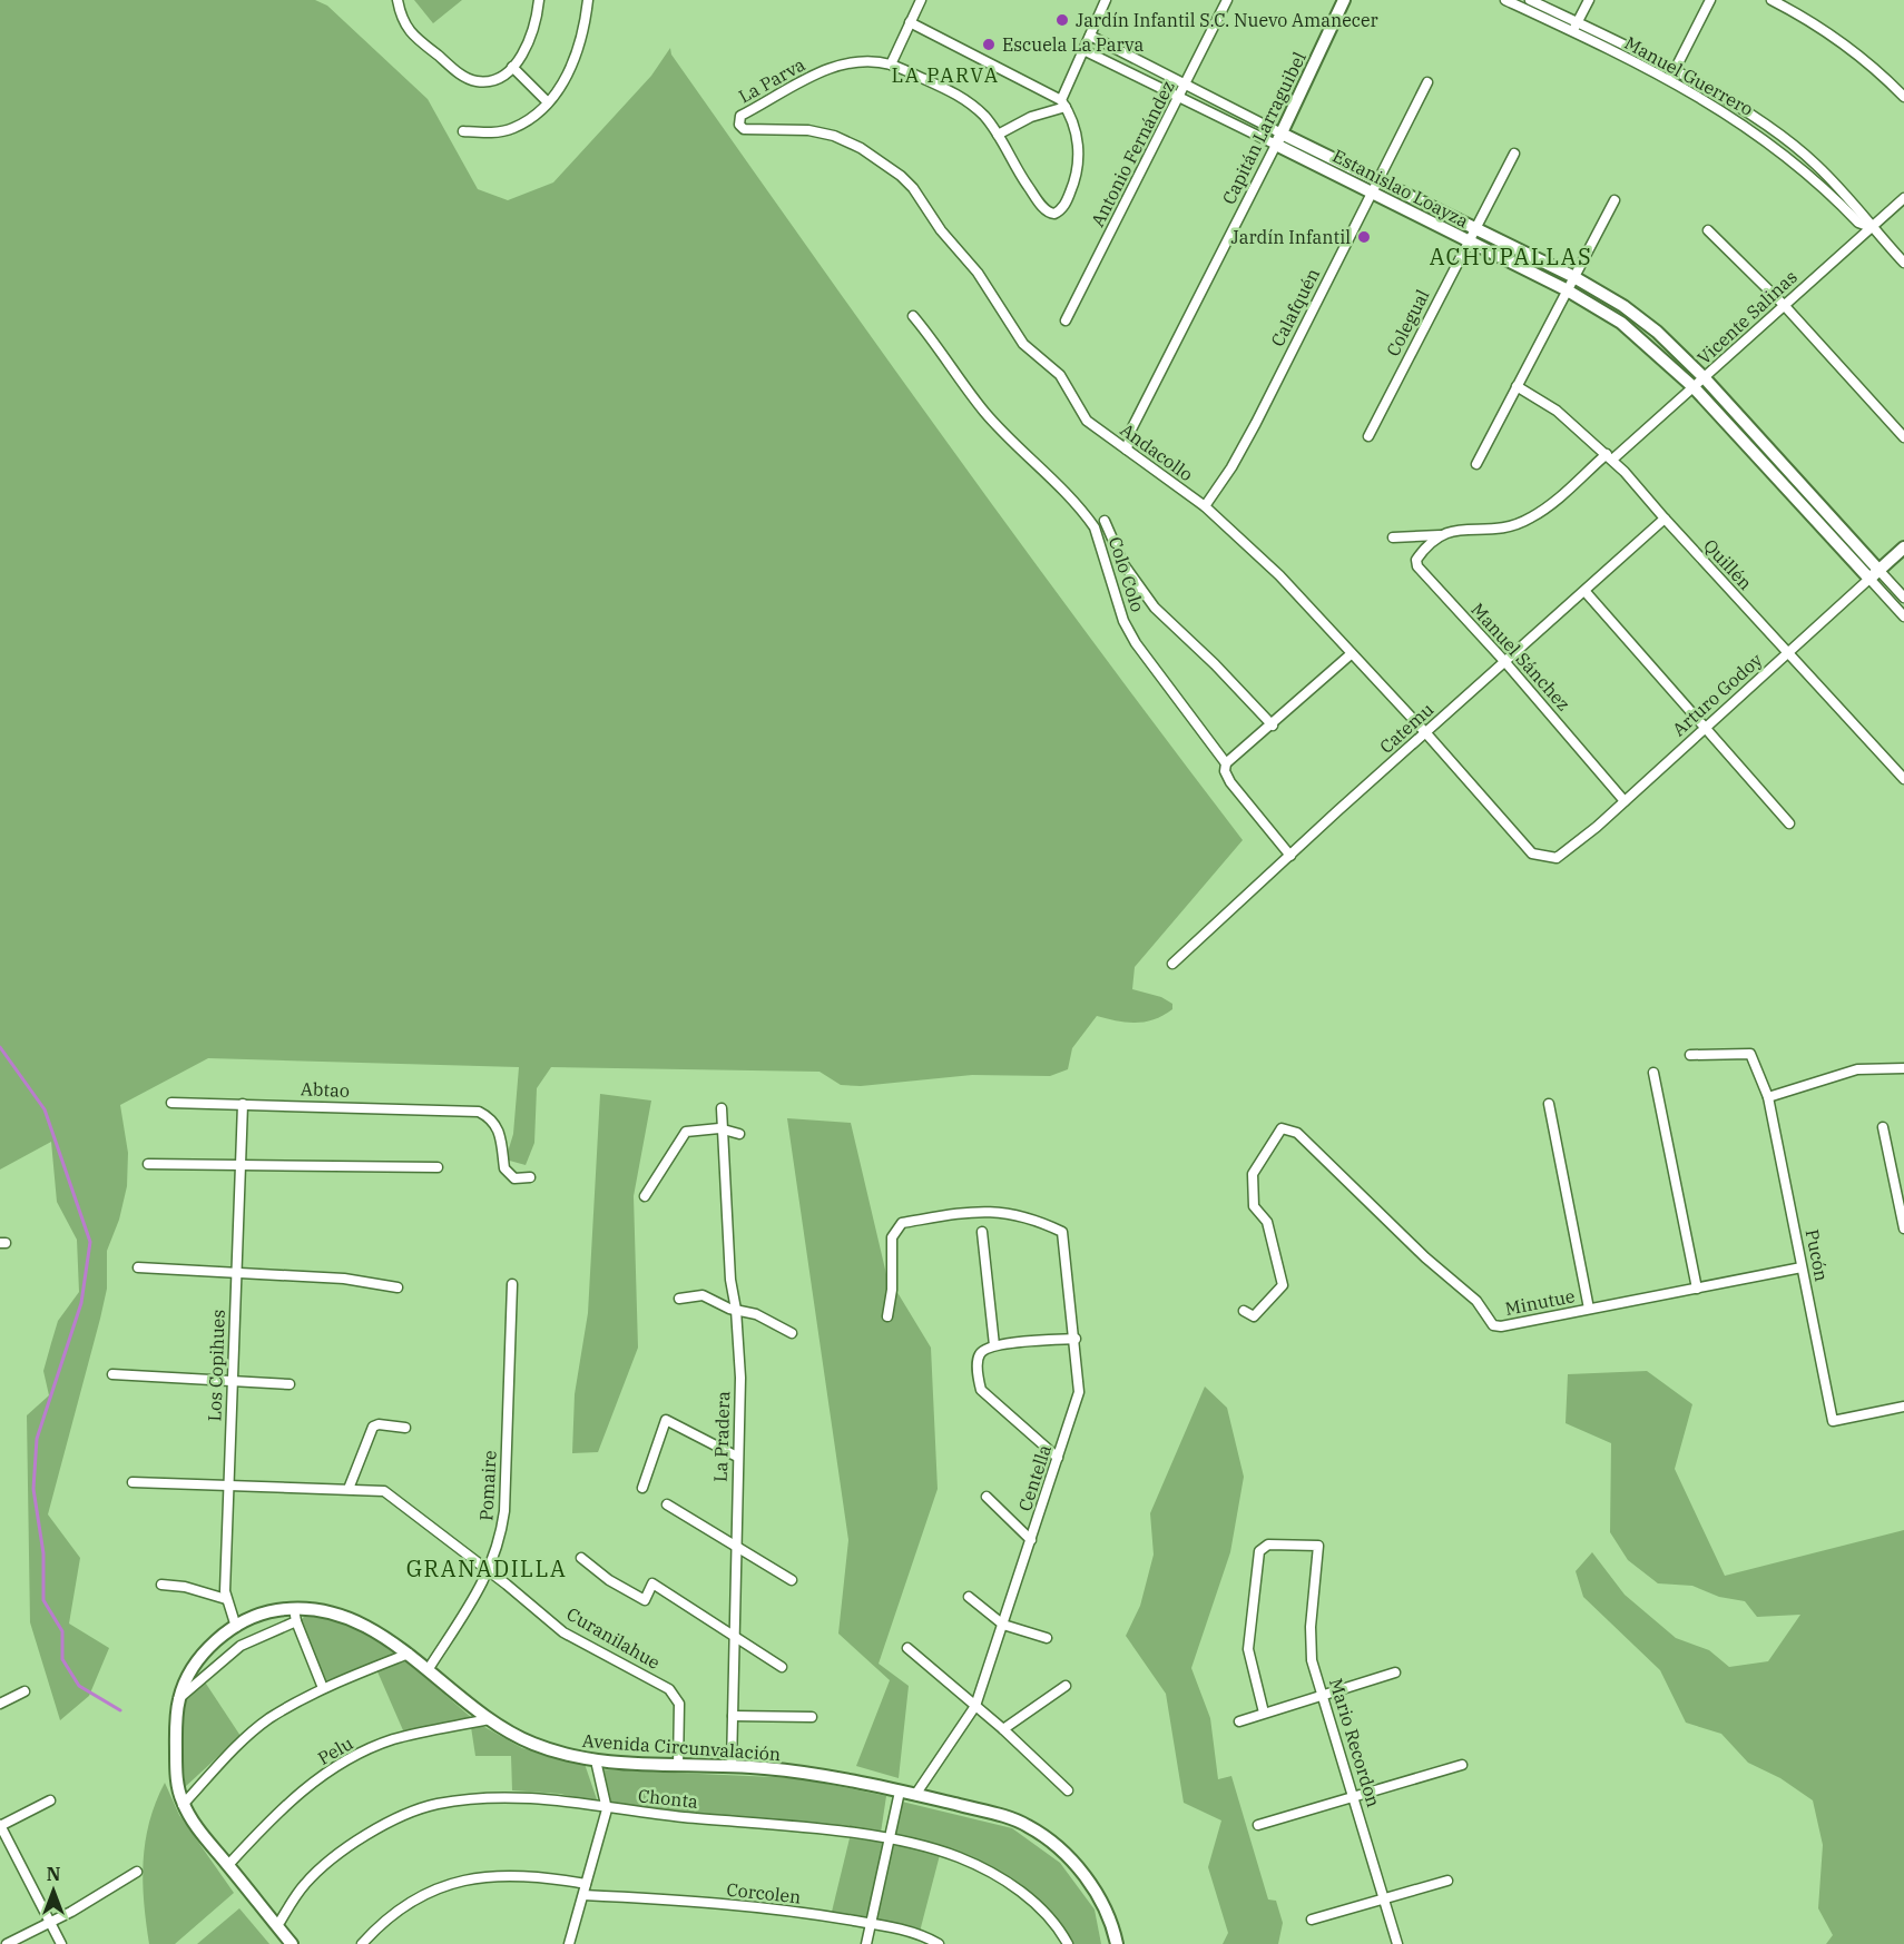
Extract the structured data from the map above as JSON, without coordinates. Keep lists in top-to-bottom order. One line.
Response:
{"streets":{"street":["Manuel Guerrero","La Parva","Capitán Larraguibel","Antonio Fernández","Estanislao Loayza","Calafquén","Vicente Salinas","Colegual","Andacollo","Quillén","Colo Colo","Manuel Sánchez","Arturo Godoy","Catemu","Abtao","Pucón","Minutue","Los Copihues","La Pradera","Centella","Pomaire","Curanilahue","Mario Recordon","Avenida Circunvalación","Pelu","Chonta","Corcolen"]},"crossings":[["Manuel Guerrero","Vicente Salinas"],["La Parva","Andacollo"],["Capitán Larraguibel","Estanislao Loayza"],["Capitán Larraguibel","Andacollo"],["Antonio Fernández","Estanislao Loayza"],["Estanislao Loayza","Calafquén"],["Estanislao Loayza","Vicente Salinas"],["Estanislao Loayza","Colegual"],["Estanislao Loayza","Arturo Godoy"],["Calafquén","Andacollo"],["Vicente Salinas","Quillén"],["Vicente Salinas","Manuel Sánchez"],["Andacollo","Arturo Godoy"],["Andacollo","Catemu"],["Quillén","Arturo Godoy"],["Quillén","Catemu"],["Colo Colo","Catemu"],["Manuel Sánchez","Arturo Godoy"],["Manuel Sánchez","Catemu"],["Abtao","Los Copihues"],["Pucón","Minutue"],["Los Copihues","Avenida Circunvalación"],["La Pradera","Avenida Circunvalación"],["Centella","Avenida Circunvalación"],["Pomaire","Curanilahue"],["Pomaire","Avenida Circunvalación"],["Curanilahue","Avenida Circunvalación"],["Avenida Circunvalación","Pelu"],["Avenida Circunvalación","Chonta"]],"districts":["LA PARVA","ACHUPALLAS","GRANADILLA"],"places":["Jardín Infantil S.C. Nuevo Amanecer","Escuela La Parva","Jardín Infantil"],"north":"top"}
